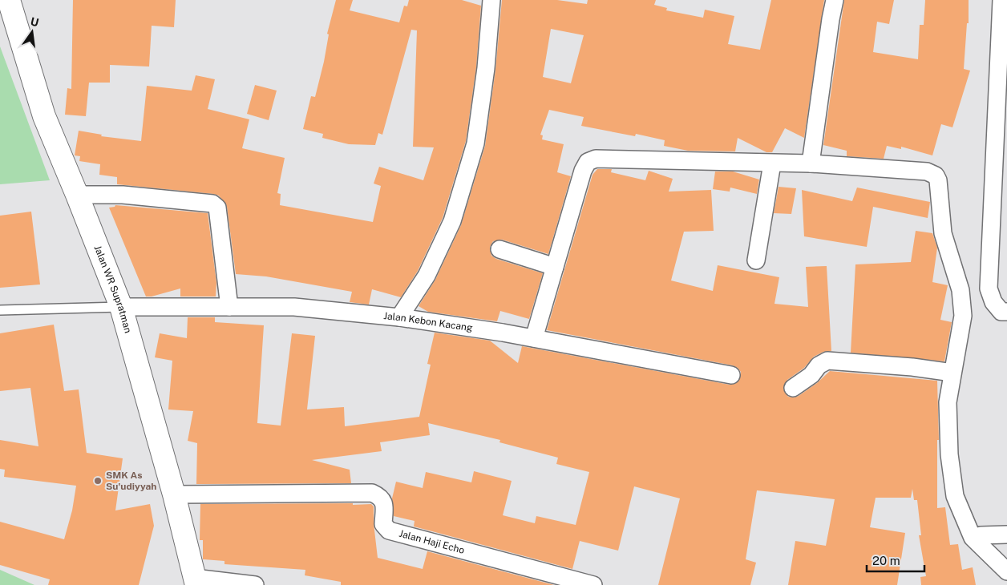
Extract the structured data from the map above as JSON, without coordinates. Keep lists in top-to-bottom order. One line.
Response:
{"streets":{"main road":["Jalan WR Supratman"],"street":["Jalan Kebon Kacang","Jalan Haji Echo"]},"crossings":[["Jalan WR Supratman","Jalan Kebon Kacang"],["Jalan WR Supratman","Jalan Haji Echo"]],"places":["SMK As Su'udiyyah"],"scale_bar":"20 m","north":"top"}
